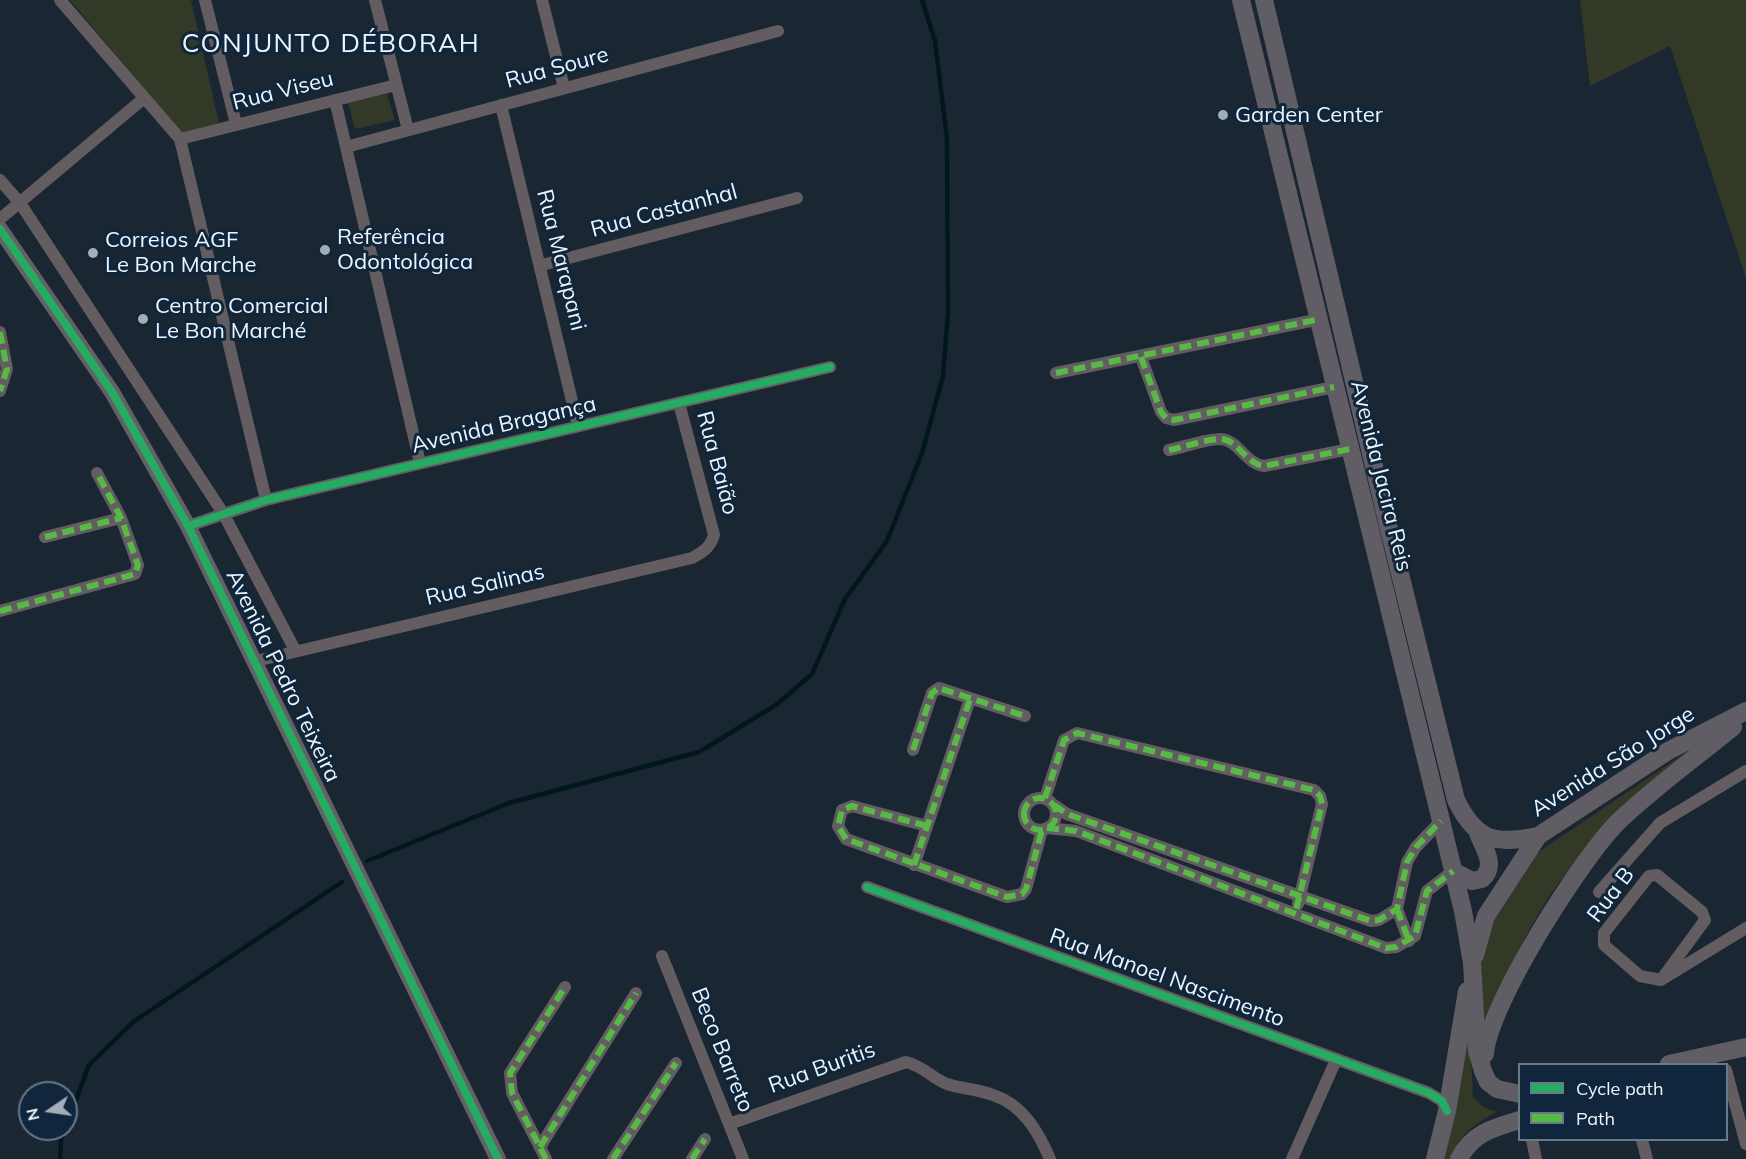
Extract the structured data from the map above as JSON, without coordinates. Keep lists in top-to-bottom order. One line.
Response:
{"streets":{"main road":["Avenida Jacira Reis","Avenida São Jorge"],"street":["Rua Soure","Rua Viseu","Rua Castanhal","Rua Marapani","Avenida Bragança","Rua Baião","Rua Salinas","Avenida Pedro Teixeira","Rua B","Rua Manoel Nascimento","Beco Barreto","Rua Buritis"]},"crossings":[["Rua Soure","Rua Marapani"],["Rua Castanhal","Rua Marapani"],["Rua Marapani","Avenida Bragança"],["Avenida Bragança","Rua Baião"],["Avenida Bragança","Avenida Pedro Teixeira"],["Rua Baião","Rua Salinas"],["Avenida Jacira Reis","Avenida São Jorge"],["Rua Salinas","Avenida Pedro Teixeira"],["Avenida São Jorge","Rua Manoel Nascimento"],["Beco Barreto","Rua Buritis"]],"districts":["CONJUNTO DÉBORAH"],"places":["Garden Center","Referência Odontológica","Correios AGF Le Bon Marche","Centro Comercial Le Bon Marché"],"legend":["Cycle path","Path"],"north":"left"}
